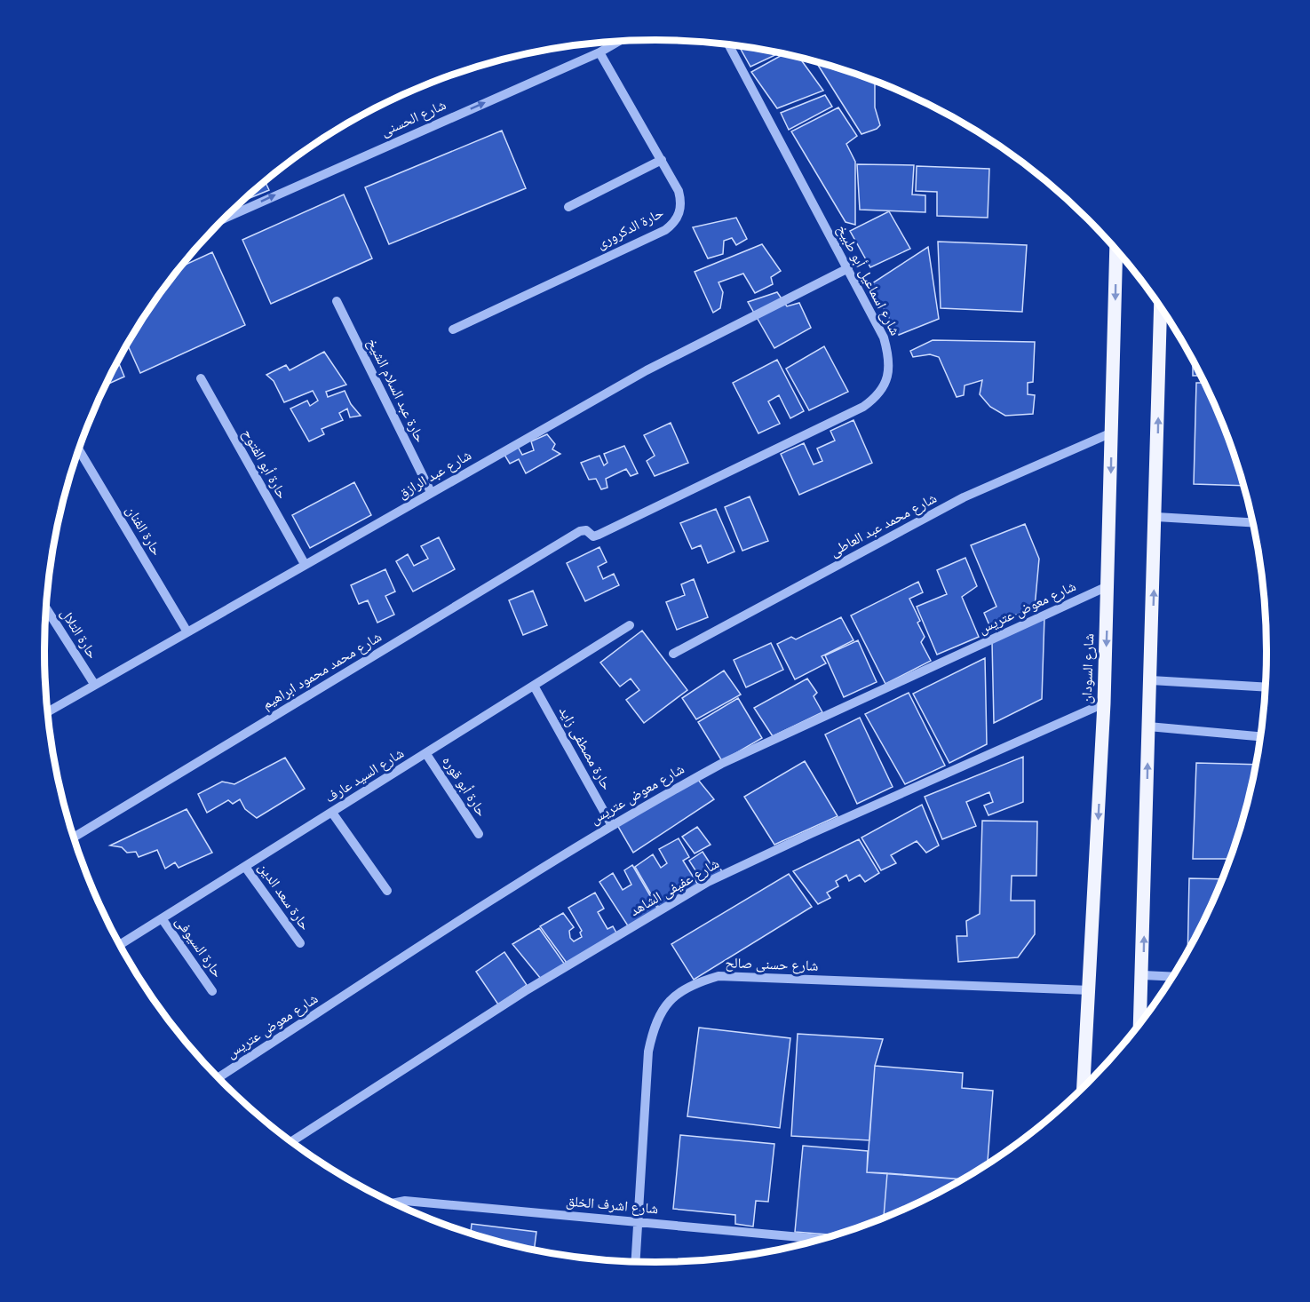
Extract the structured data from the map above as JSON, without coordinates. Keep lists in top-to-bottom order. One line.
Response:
{"streets":{"main road":["شارع السودان"],"street":["شارع الحسنى","حارة الدكرورى","شارع اسماعيل أبو طبيخ","حارة عبد السلام الشيخ","حارة أبو الفتوح","شارع عبد الرازق","شارع محمد عبد العاطى","حارة الفنان","شارع معوض عتريس","حارة التلال","شارع محمد محمود ابراهيم","حارة مصطفى زايد","شارع السيد عارف","حارة أبو قوره","شارع عفيفى الشاهد","حارة سعد الدين","حارة السيوفى","شارع حسنى صالح","شارع اشرف الخلق"]},"crossings":[["شارع الحسنى","حارة الدكرورى"],["شارع اسماعيل أبو طبيخ","شارع عبد الرازق"],["شارع اسماعيل أبو طبيخ","شارع محمد محمود ابراهيم"],["حارة عبد السلام الشيخ","شارع عبد الرازق"],["حارة أبو الفتوح","شارع عبد الرازق"],["شارع عبد الرازق","حارة الفنان"],["شارع عبد الرازق","حارة التلال"],["شارع محمد عبد العاطى","شارع السودان"],["شارع معوض عتريس","شارع السودان"],["شارع معوض عتريس","حارة مصطفى زايد"],["شارع السودان","شارع عفيفى الشاهد"],["شارع السودان","شارع حسنى صالح"],["حارة مصطفى زايد","شارع السيد عارف"],["شارع السيد عارف","حارة أبو قوره"],["شارع السيد عارف","حارة سعد الدين"],["شارع السيد عارف","حارة السيوفى"],["شارع حسنى صالح","شارع اشرف الخلق"]],"one_way":["شارع الحسنى"]}
